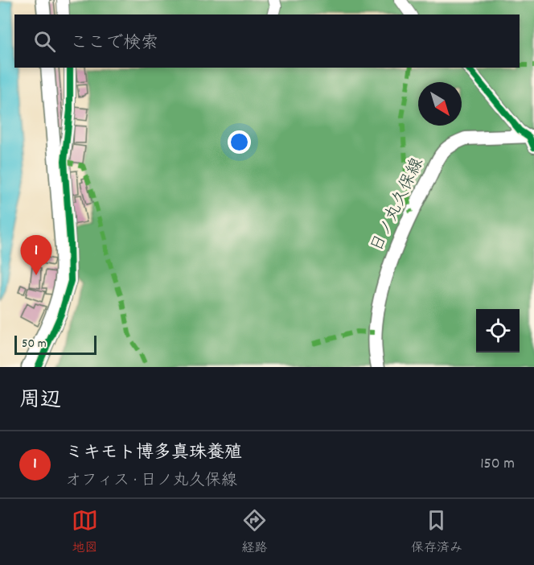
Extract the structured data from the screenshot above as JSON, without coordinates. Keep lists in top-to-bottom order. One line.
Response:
{"streets":{"main road":["日ノ丸久保線"]},"scale_bar":"50 m","north":"bottom right","page":{"search":"ここで検索","pins":"1","scale":"50 m","heading":"周辺","list":[{"mark":"1","name":"ミキモト博多真珠養殖","note":"オフィス · 日ノ丸久保線","value":"150 m"}],"nav":["地図","経路","保存済み"]}}
